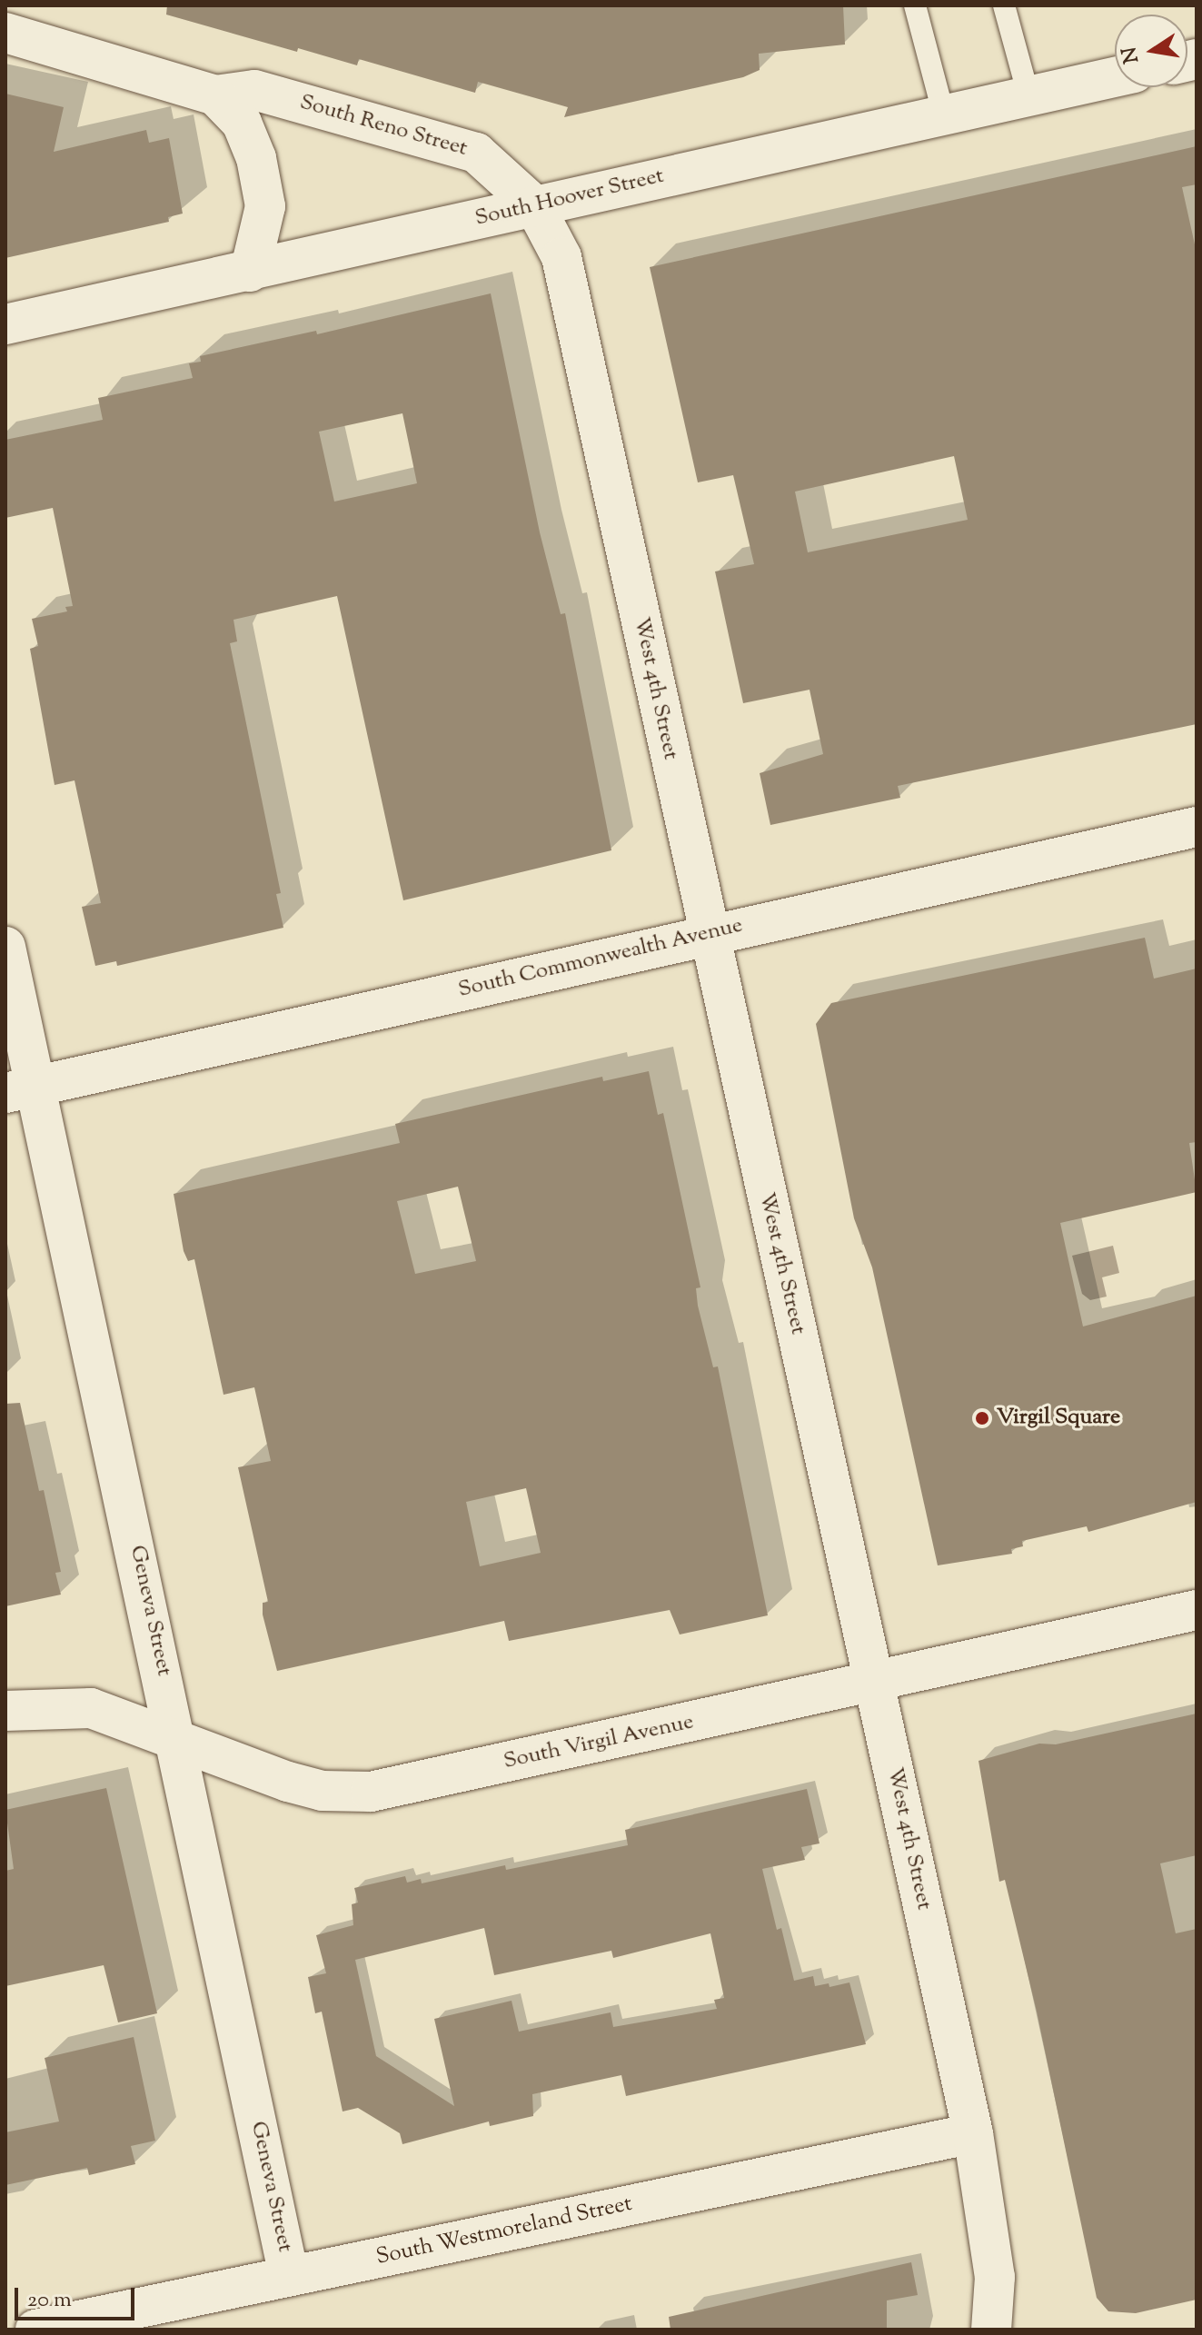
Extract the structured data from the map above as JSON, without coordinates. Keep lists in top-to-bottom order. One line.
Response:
{"streets":{"street":["South Reno Street","South Hoover Street","West 4th Street","South Commonwealth Avenue","Geneva Street","South Virgil Avenue","South Westmoreland Street"]},"crossings":[["South Reno Street","South Hoover Street"],["South Reno Street","West 4th Street"],["South Hoover Street","West 4th Street"],["West 4th Street","South Commonwealth Avenue"],["West 4th Street","South Virgil Avenue"],["West 4th Street","South Westmoreland Street"],["South Commonwealth Avenue","Geneva Street"],["Geneva Street","South Virgil Avenue"],["Geneva Street","South Westmoreland Street"]],"places":["Virgil Square"],"scale_bar":"20 m","north":"left"}
